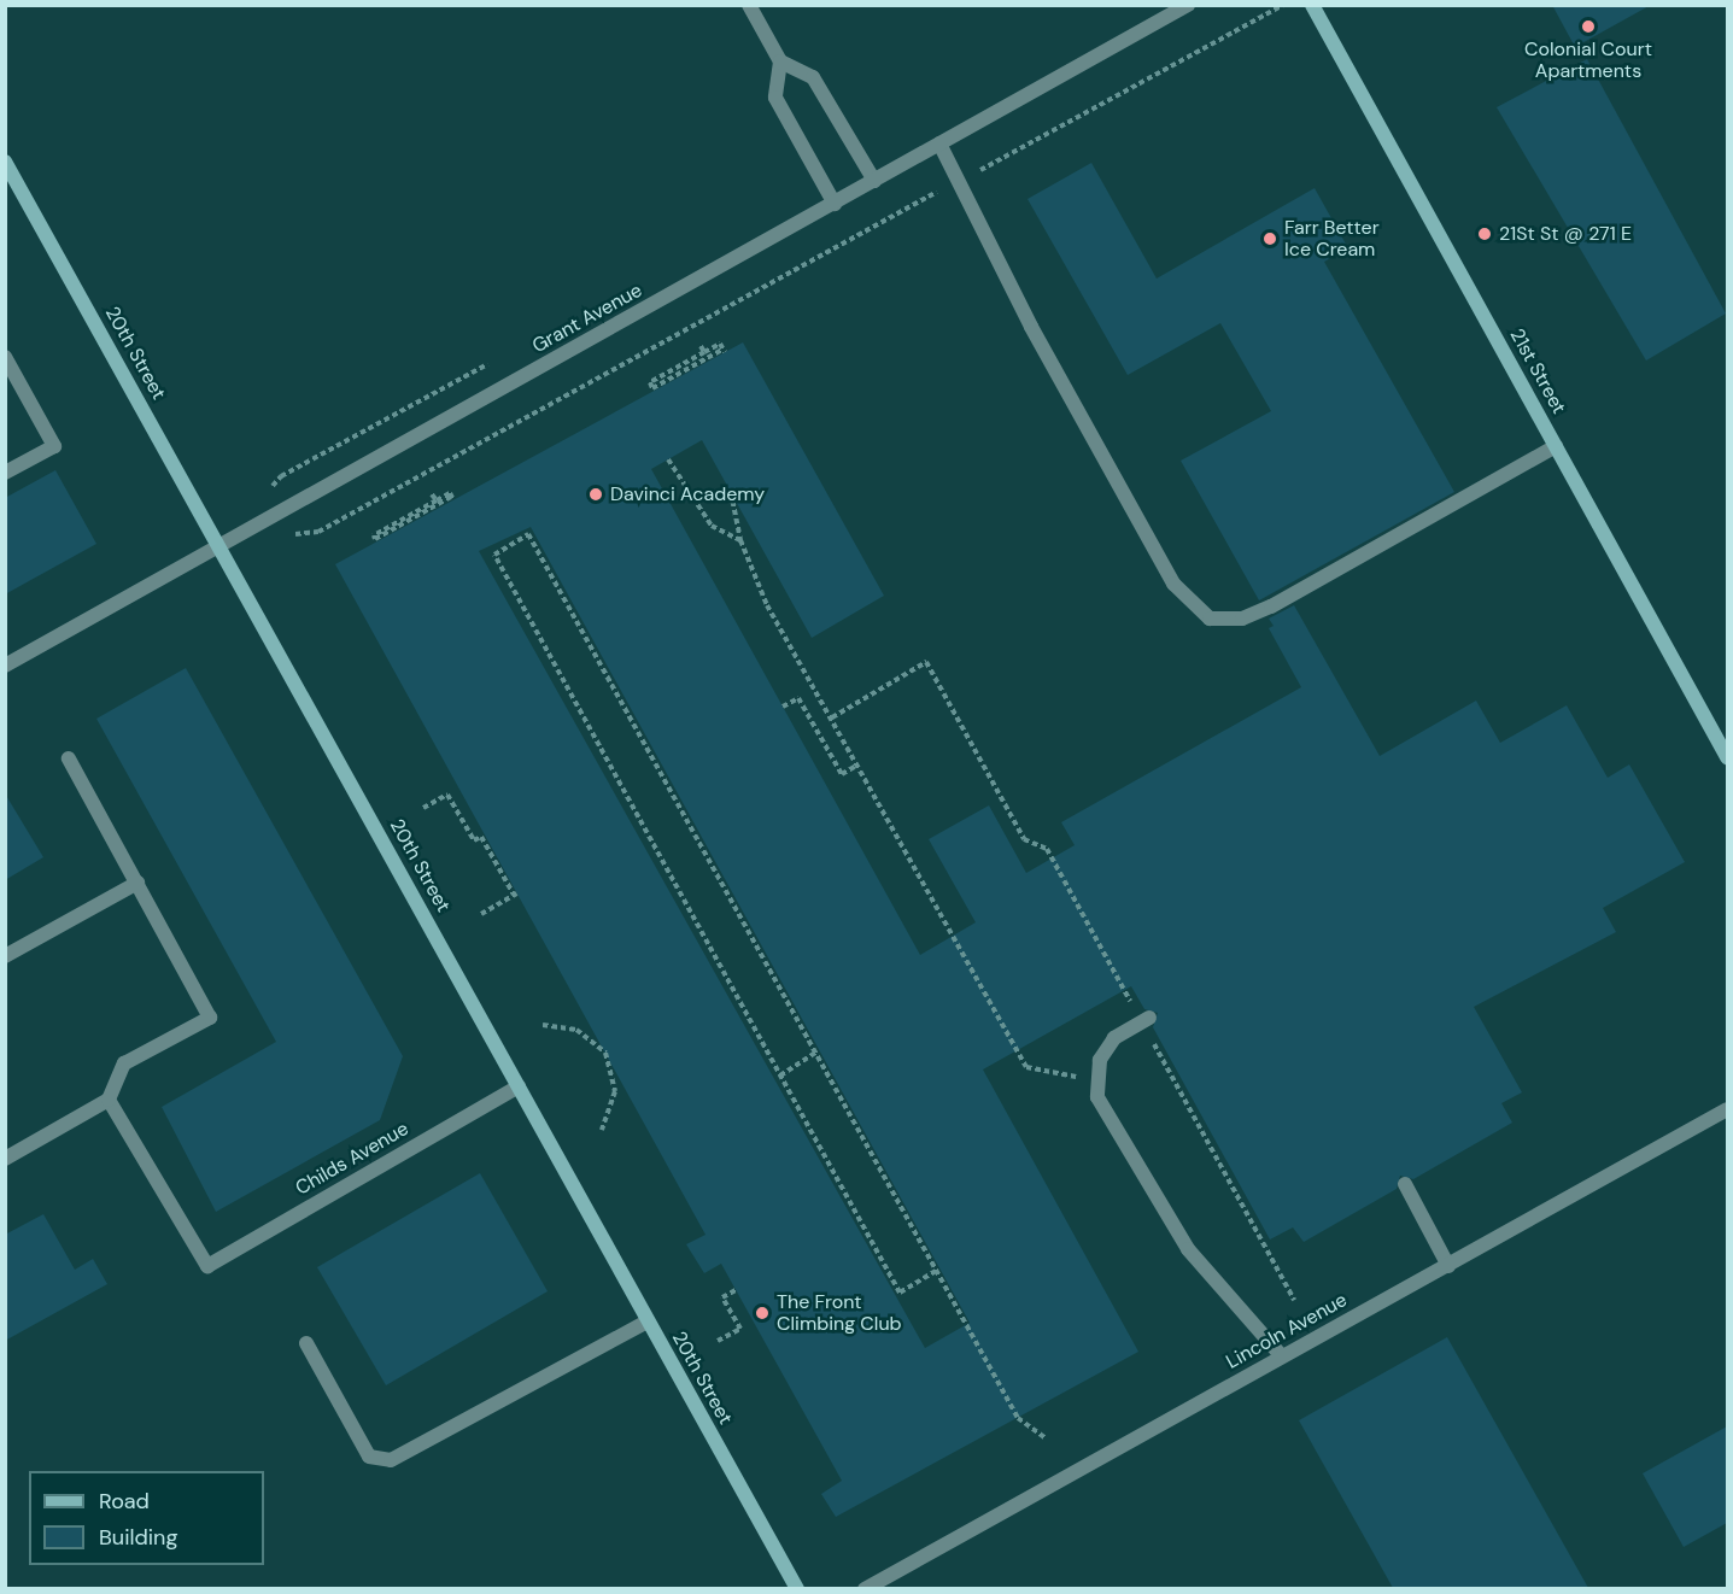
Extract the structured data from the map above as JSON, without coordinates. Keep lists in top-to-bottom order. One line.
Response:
{"streets":{"main road":["20th Street","21st Street"],"street":["Grant Avenue","Childs Avenue","Lincoln Avenue"]},"crossings":[["Grant Avenue","20th Street"],["20th Street","Childs Avenue"]],"places":["Colonial Court Apartments","21St St @ 271 E","Farr Better Ice Cream","Davinci Academy","The Front Climbing Club"],"legend":["Road","Building"]}
